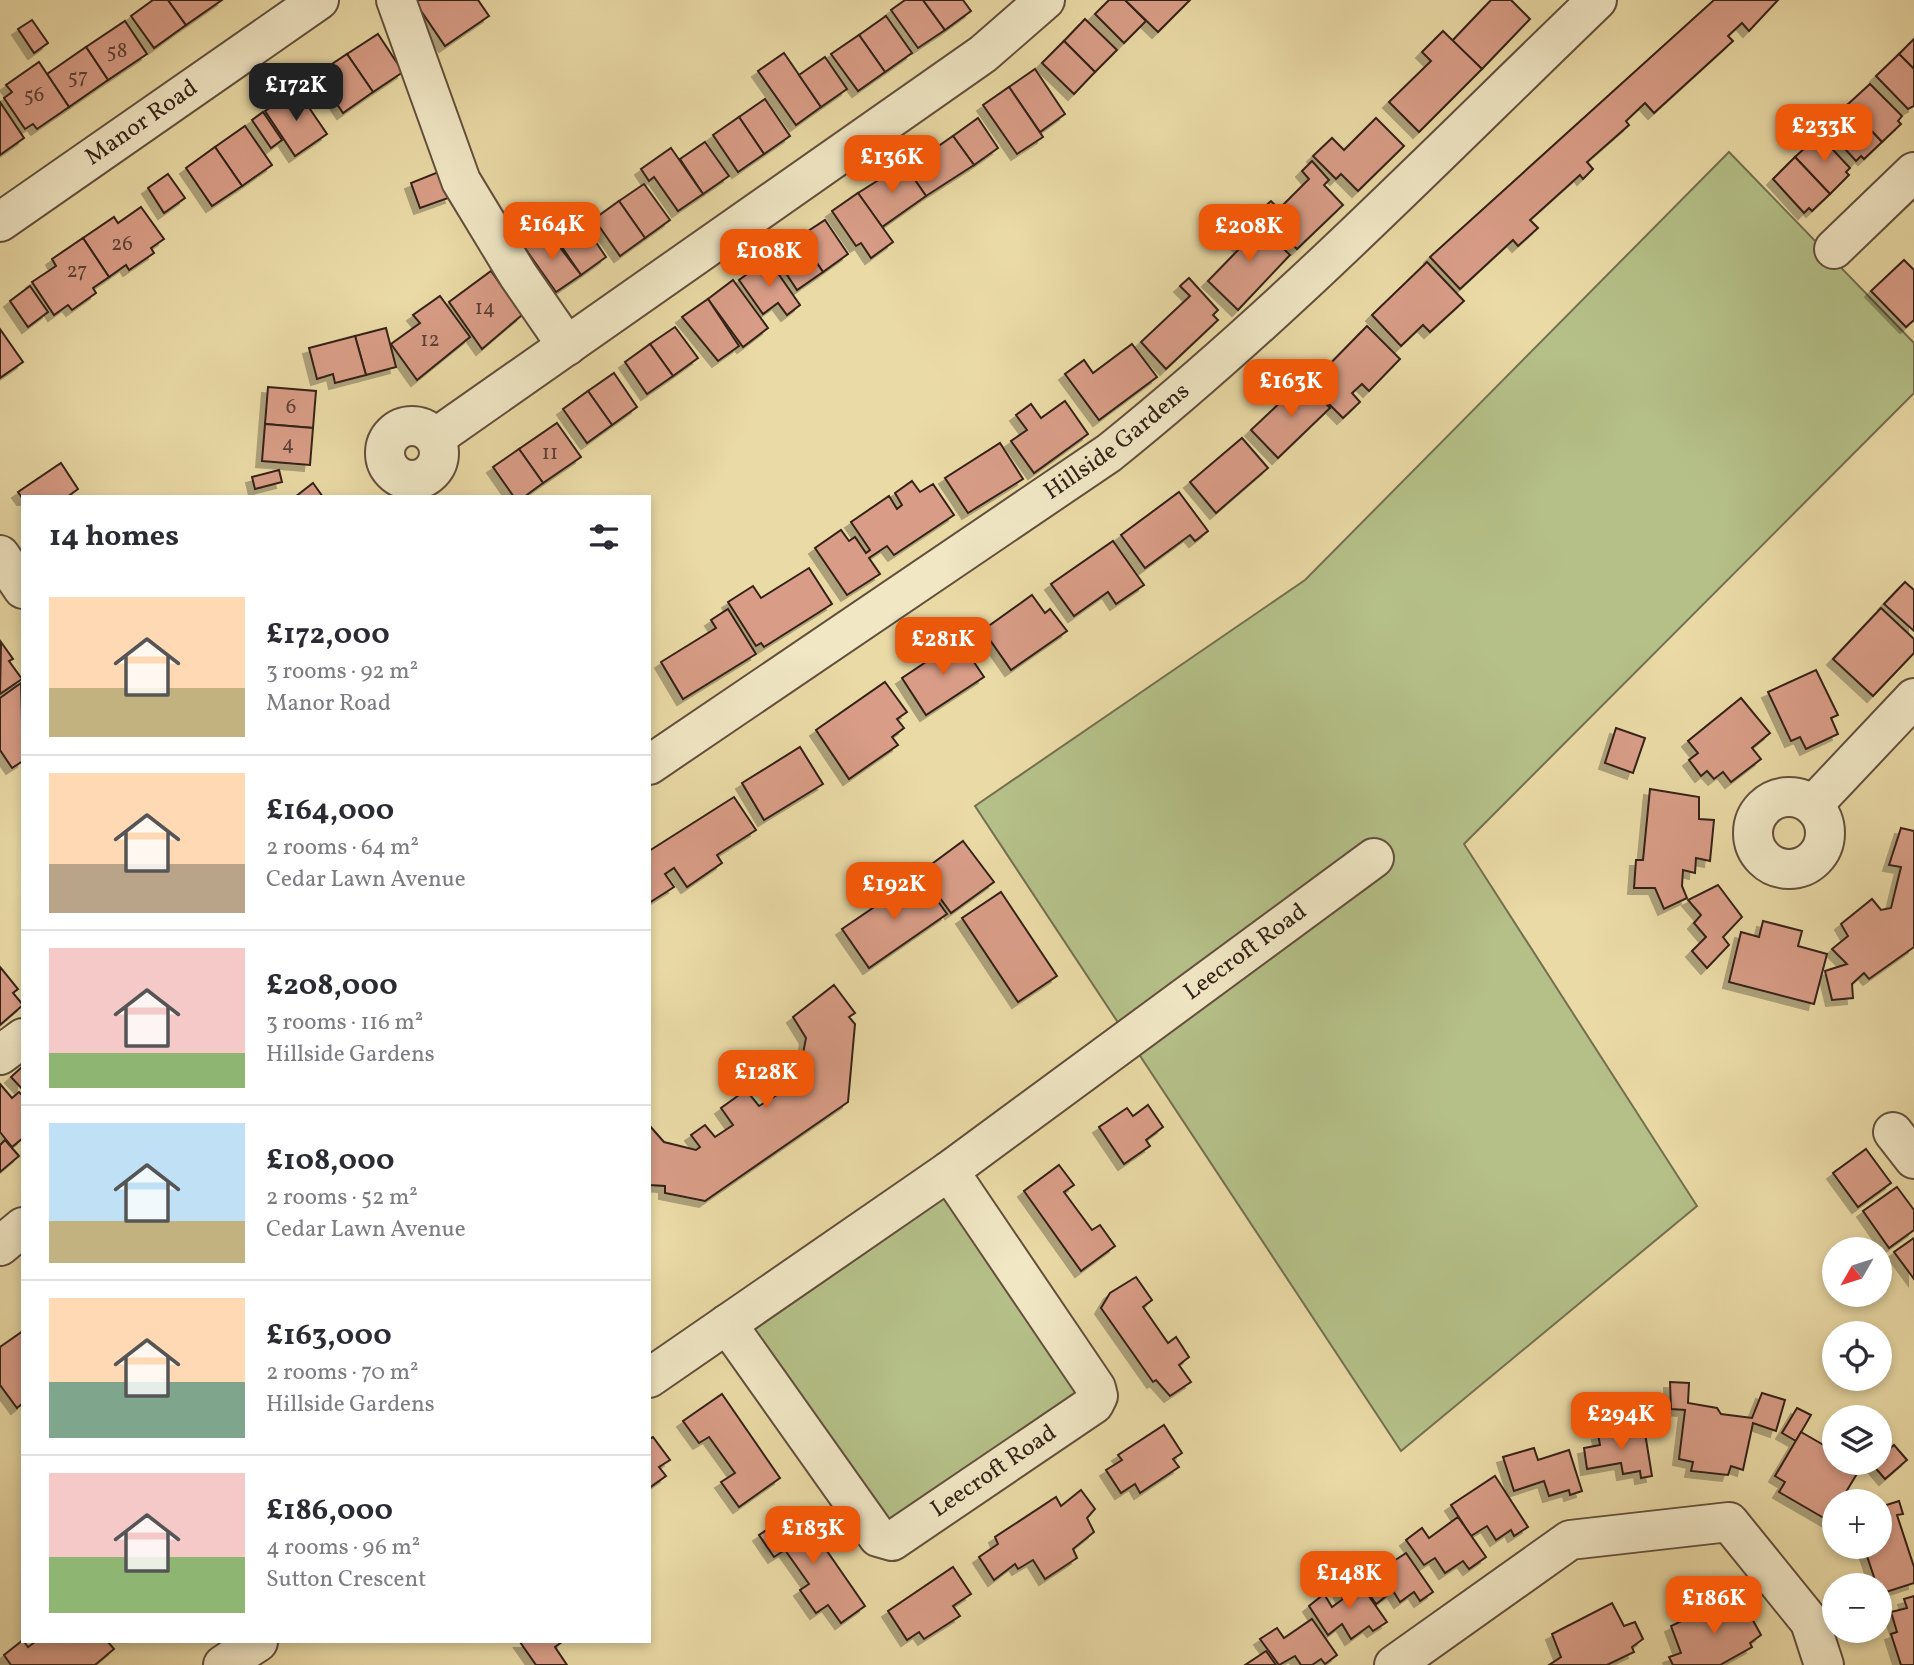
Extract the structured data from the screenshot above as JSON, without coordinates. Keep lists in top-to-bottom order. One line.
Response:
{"streets":{"street":["Manor Road","Hillside Gardens","Leecroft Road"]},"house_numbers":["58","57","56","26","27","14","12","6","4","11"],"north":"bottom left","page":{"price":["£172K","£233K","£136K","£164K","£208K","£108K","£163K","£281K","£192K","£128K","£294K","£183K","£148K","£186K"],"heading":"14 homes","list":[{"name":"£172,000","note":"3 rooms · 92 m² · Manor Road"},{"name":"£164,000","note":"2 rooms · 64 m² · Cedar Lawn Avenue"},{"name":"£208,000","note":"3 rooms · 116 m² · Hillside Gardens"},{"name":"£108,000","note":"2 rooms · 52 m² · Cedar Lawn Avenue"},{"name":"£163,000","note":"2 rooms · 70 m² · Hillside Gardens"},{"name":"£186,000","note":"4 rooms · 96 m² · Sutton Crescent"}],"map_buttons":["+","−"]}}
